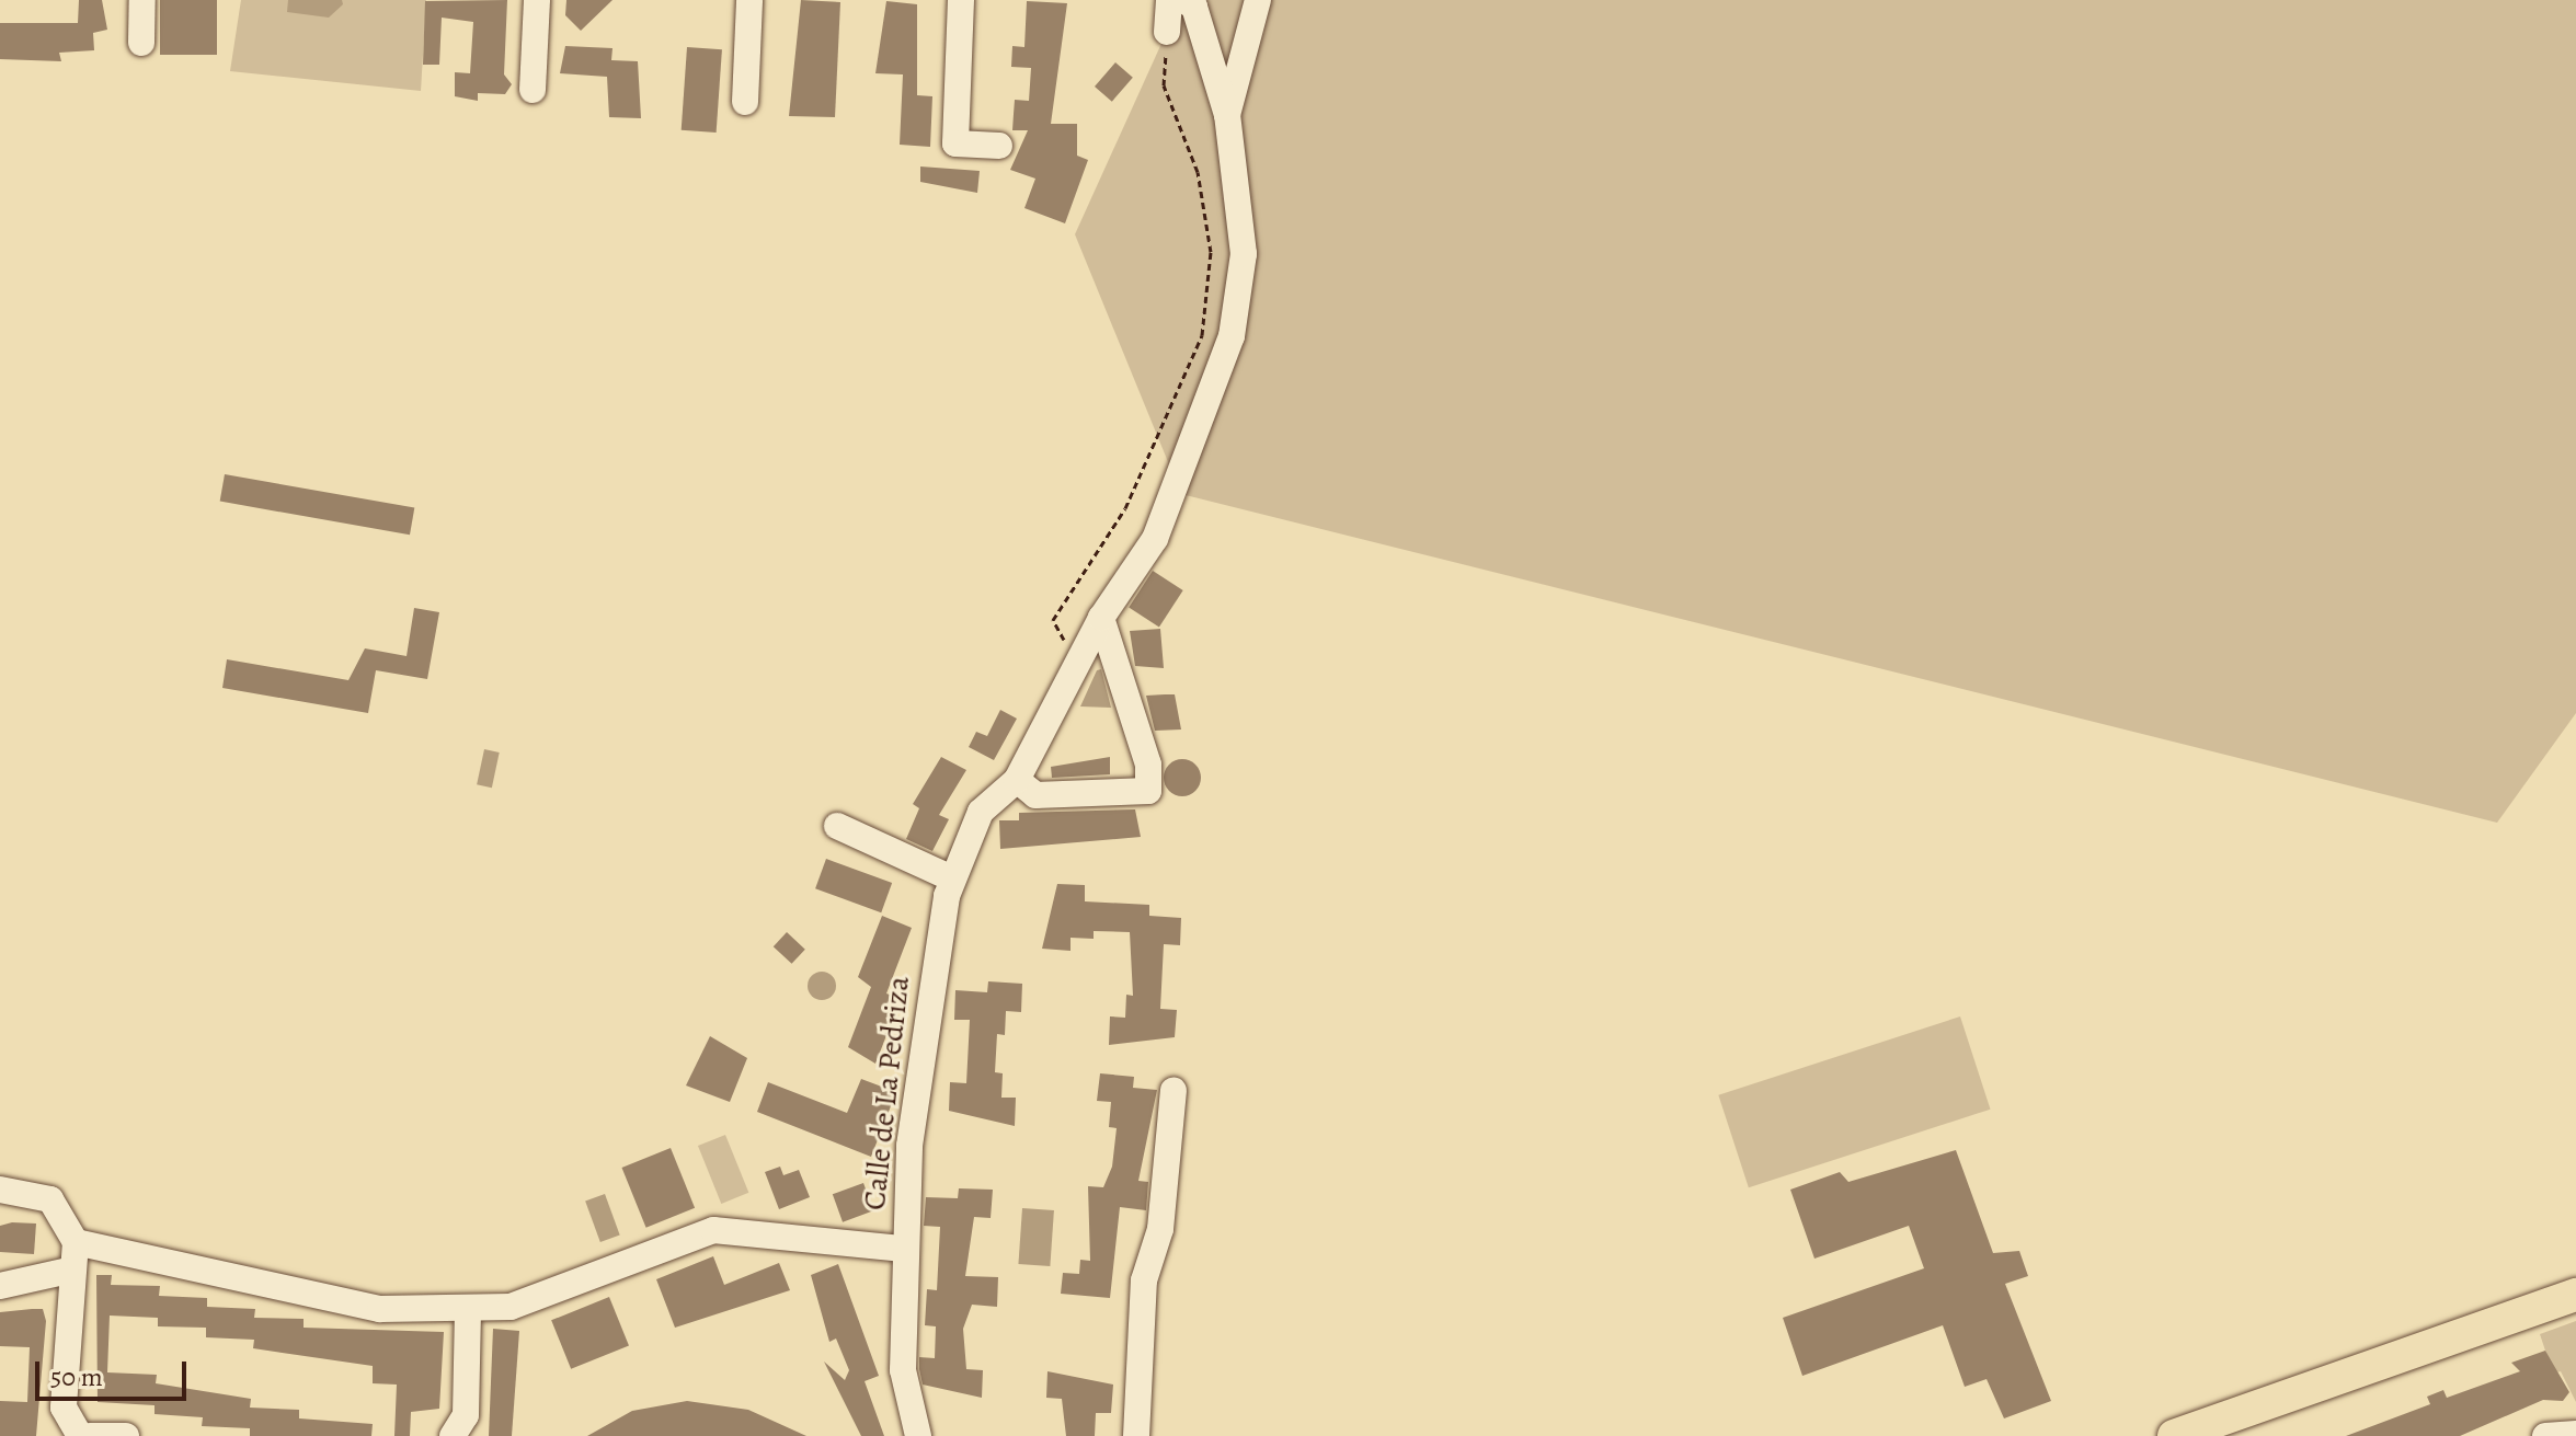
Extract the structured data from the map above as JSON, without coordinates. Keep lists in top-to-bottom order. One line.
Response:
{"streets":{"street":["Calle de La Pedriza"]},"scale_bar":"50 m"}
